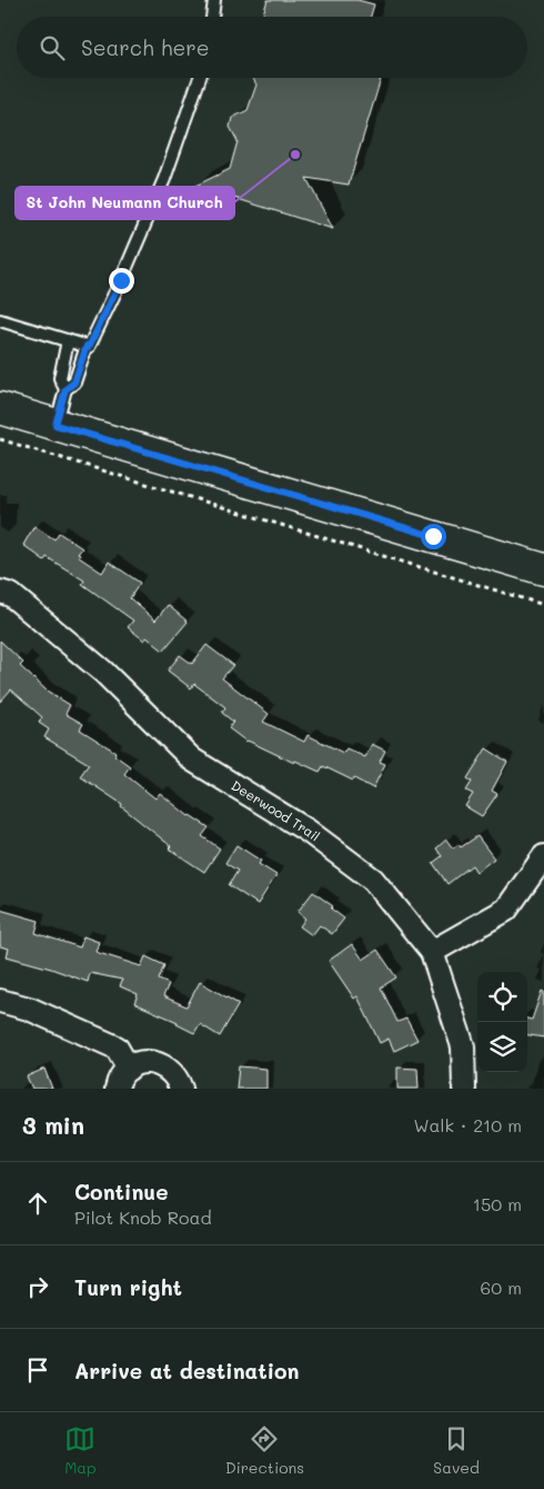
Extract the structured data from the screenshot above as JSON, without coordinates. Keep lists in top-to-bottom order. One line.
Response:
{"streets":{"street":["Deerwood Trail"]},"places":["St John Neumann Church"],"page":{"search":"Search here","heading":["3 min","Walk · 210 m"],"list":[["Continue","Pilot Knob Road","150 m"],["Turn right","60 m"],"Arrive at destination"],"nav":["Map","Directions","Saved"]}}
